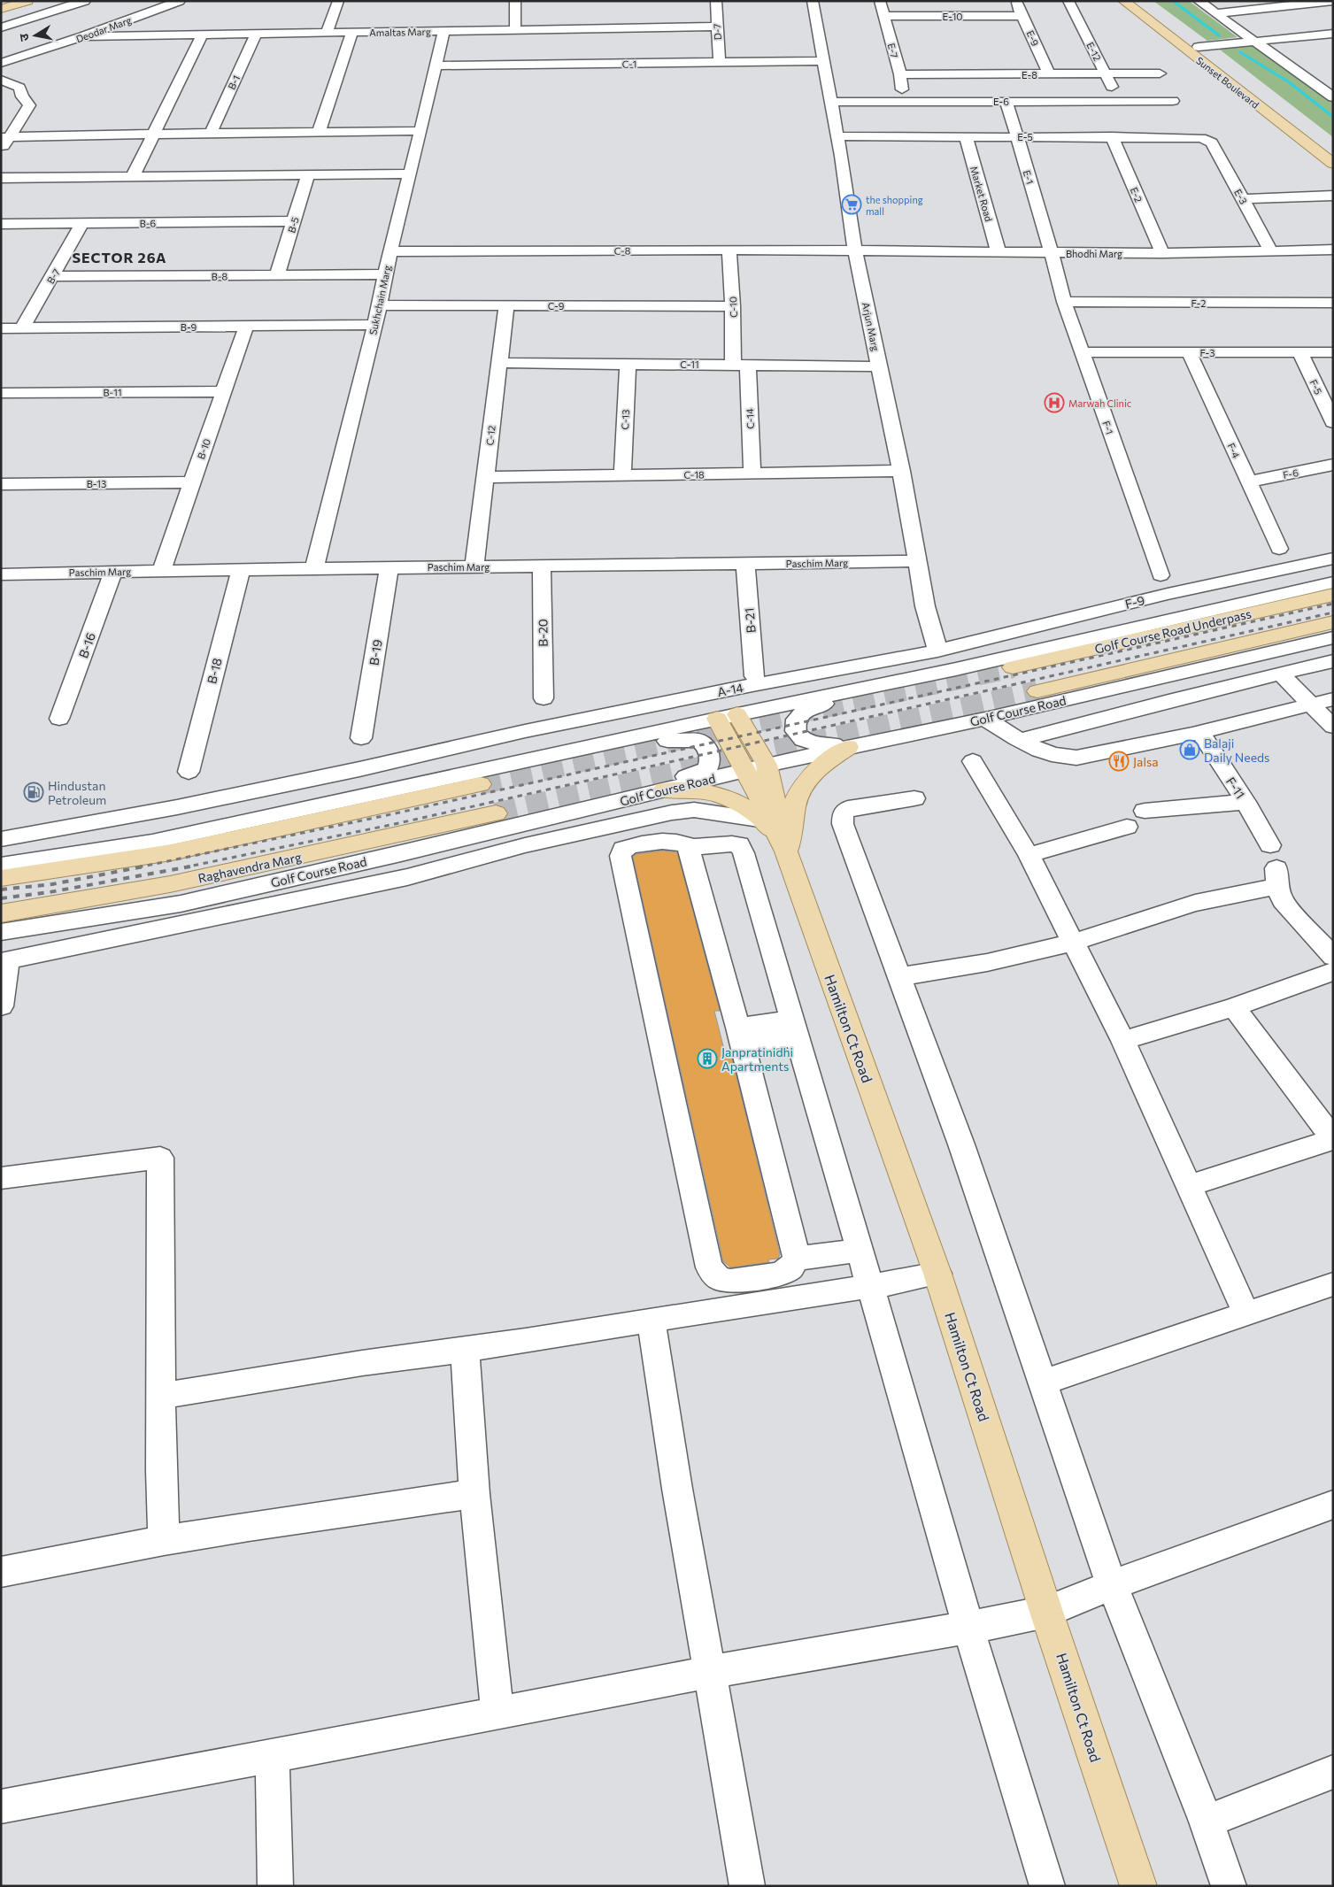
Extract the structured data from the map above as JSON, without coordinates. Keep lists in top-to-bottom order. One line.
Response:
{"streets":{"main road":["Sunset Boulevard","Golf Course Road Underpass","Raghavendra Marg","Hamilton Ct Road"],"street":["E-10","Deodar Marg","Amaltas Marg","D-7","E-9","E-7","E-12","C-1","E-8","B-1","E-6","E-5","E-1","Market Road","E-2","E-3","B-6","B-5","C-8","Bhodhi Marg","B-7","B-8","Sukhchain Marg","F-2","C-9","C-10","B-9","Arjun Marg","F-3","C-11","F-5","B-11","C-14","C-13","F-1","C-12","B-10","F-4","F-6","C-18","B-13","Paschim Marg","F-9","B-21","B-20","B-16","B-19","B-18","A-14","Golf Course Road","F-11"]},"crossings":[["E-10","E-9"],["E-10","E-7"],["Deodar Marg","Amaltas Marg"],["Amaltas Marg","D-7"],["Amaltas Marg","B-1"],["Amaltas Marg","Sukhchain Marg"],["D-7","C-1"],["E-9","E-8"],["E-7","E-8"],["E-7","E-6"],["E-12","E-8"],["E-12","E-6"],["C-1","Sukhchain Marg"],["C-1","Arjun Marg"],["E-6","E-1"],["E-6","Arjun Marg"],["E-5","E-1"],["E-5","Market Road"],["E-5","E-2"],["E-5","E-3"],["E-5","Arjun Marg"],["E-1","Bhodhi Marg"],["E-1","F-1"],["Market Road","Bhodhi Marg"],["E-2","Bhodhi Marg"],["E-3","Bhodhi Marg"],["B-6","B-5"],["B-6","B-7"],["B-5","B-8"],["C-8","Bhodhi Marg"],["C-8","Sukhchain Marg"],["C-8","C-10"],["C-8","Arjun Marg"],["Bhodhi Marg","Arjun Marg"],["Bhodhi Marg","F-1"],["B-7","B-8"],["B-7","B-9"],["B-8","Sukhchain Marg"],["Sukhchain Marg","C-9"],["Sukhchain Marg","B-9"],["Sukhchain Marg","Paschim Marg"],["F-2","F-1"],["C-9","C-10"],["C-9","C-12"],["C-10","C-11"],["C-10","C-14"],["B-9","B-10"],["Arjun Marg","C-11"],["Arjun Marg","C-18"],["Arjun Marg","Paschim Marg"],["Arjun Marg","F-9"],["Arjun Marg","A-14"],["F-3","F-5"],["F-3","F-1"],["F-3","F-4"],["C-11","C-14"],["C-11","C-13"],["C-11","C-12"],["B-11","B-10"],["C-14","C-18"],["C-13","C-18"],["C-12","C-18"],["C-12","Paschim Marg"],["B-10","B-13"],["B-10","Paschim Marg"],["F-4","F-6"],["Paschim Marg","B-21"],["Paschim Marg","B-20"],["Paschim Marg","B-16"],["Paschim Marg","B-19"],["Paschim Marg","B-18"],["F-9","A-14"],["Golf Course Road","Hamilton Ct Road"]],"districts":["SECTOR 26A"],"places":{"supermarket":["the shopping mall"],"hospital":["Marwah Clinic"],"shop":["Balaji Daily Needs"],"restaurant":["Jalsa"],"fuel station":["Hindustan Petroleum"],"building":["Janpratinidhi Apartments"]},"north":"left"}
